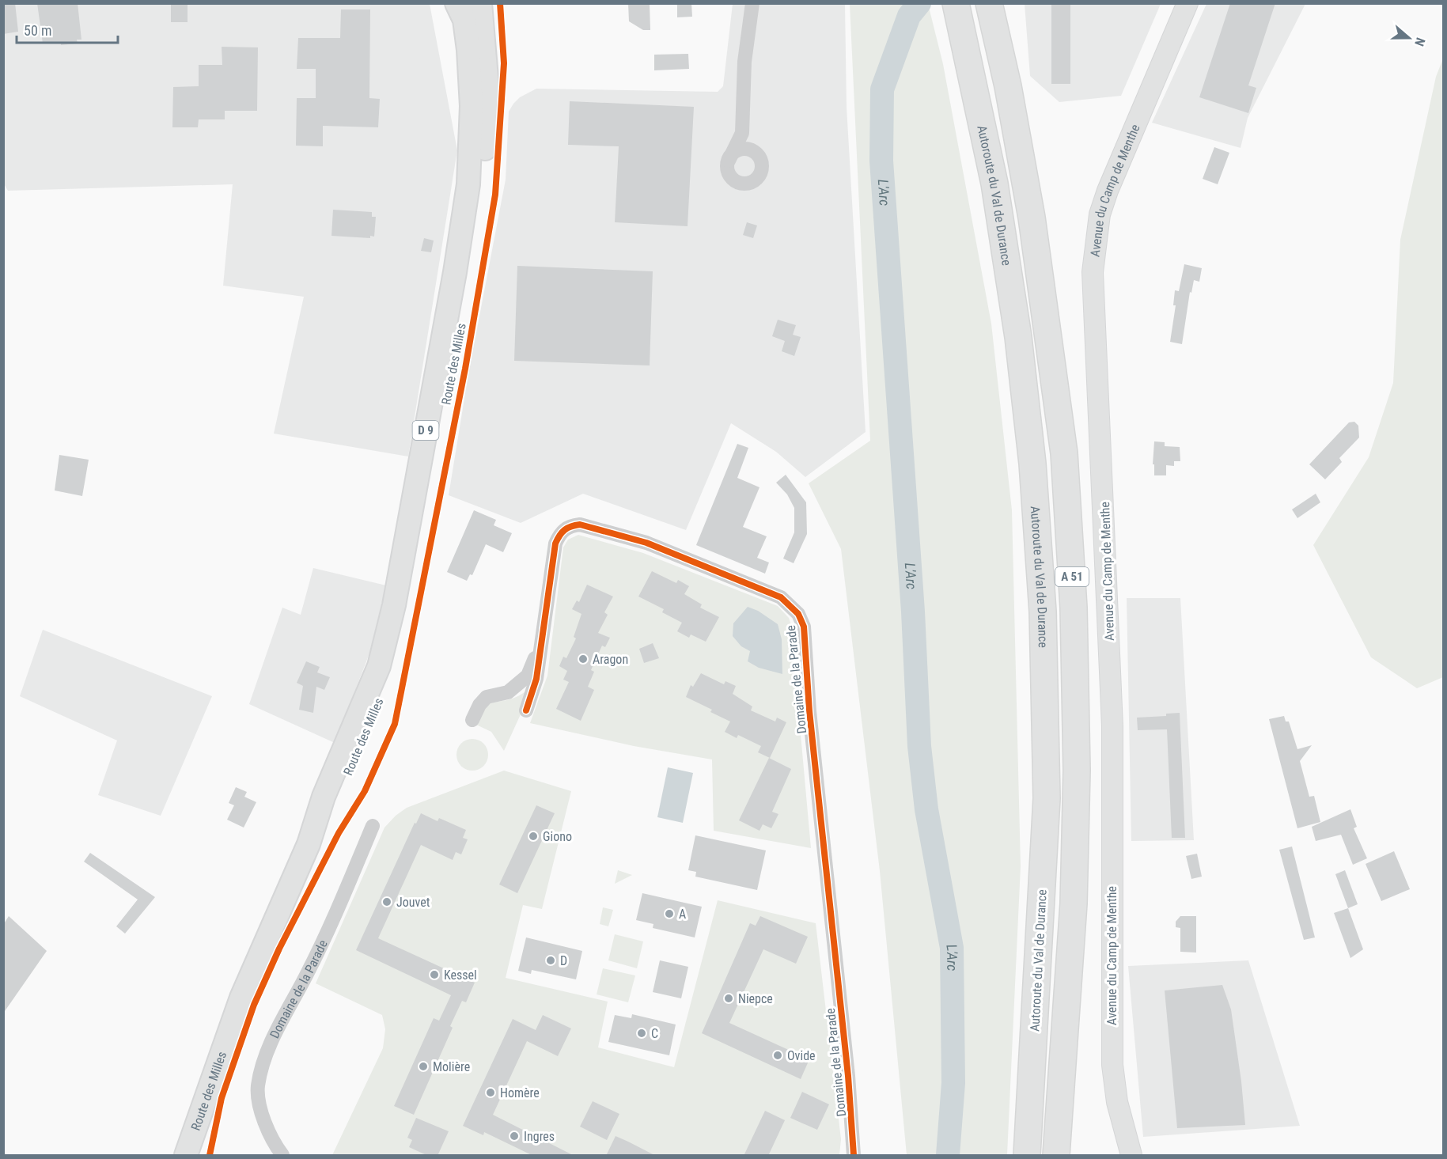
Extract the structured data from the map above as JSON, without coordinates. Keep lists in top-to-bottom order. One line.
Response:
{"streets":{"highway":["Autoroute du Val de Durance","A 51"],"main road":["Avenue du Camp de Menthe","Route des Milles","D 9"],"street":["Domaine de la Parade"]},"water":["L'Arc"],"places":["Aragon","Giono","Jouvet","A","D","Kessel","Niepce","C","Ovide","Molière","Homère","Ingres"],"scale_bar":"50 m","north":"right"}
